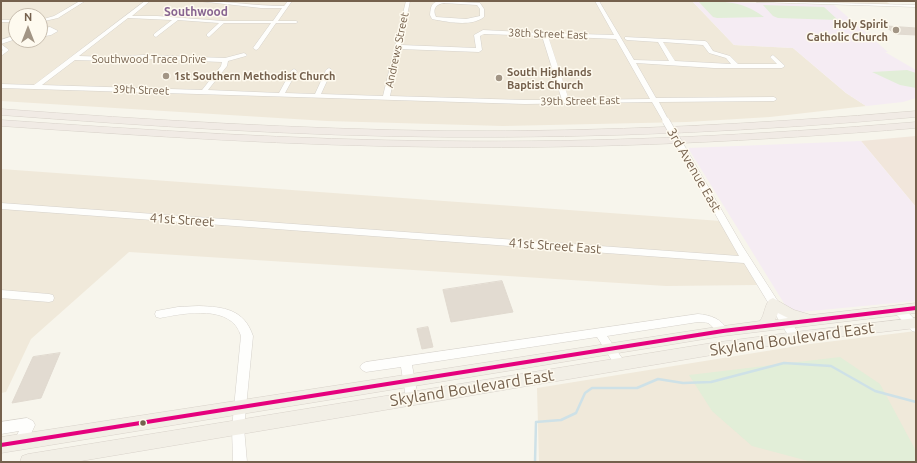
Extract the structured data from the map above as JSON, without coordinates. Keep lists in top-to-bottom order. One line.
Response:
{"streets":{"main road":["Skyland Boulevard East"],"street":["38th Street East","Andrews Street","Southwood Trace Drive","39th Street","39th Street East","3rd Avenue East","41st Street","41st Street East"]},"crossings":[["38th Street East","Andrews Street"],["38th Street East","3rd Avenue East"],["Andrews Street","39th Street"],["Andrews Street","39th Street East"],["39th Street","39th Street East"],["39th Street East","3rd Avenue East"],["3rd Avenue East","41st Street East"],["3rd Avenue East","Skyland Boulevard East"],["41st Street","41st Street East"]],"districts":["Southwood"],"places":["Holy Spirit Catholic Church","1st Southern Methodist Church","South Highlands Baptist Church"],"north":"top"}
